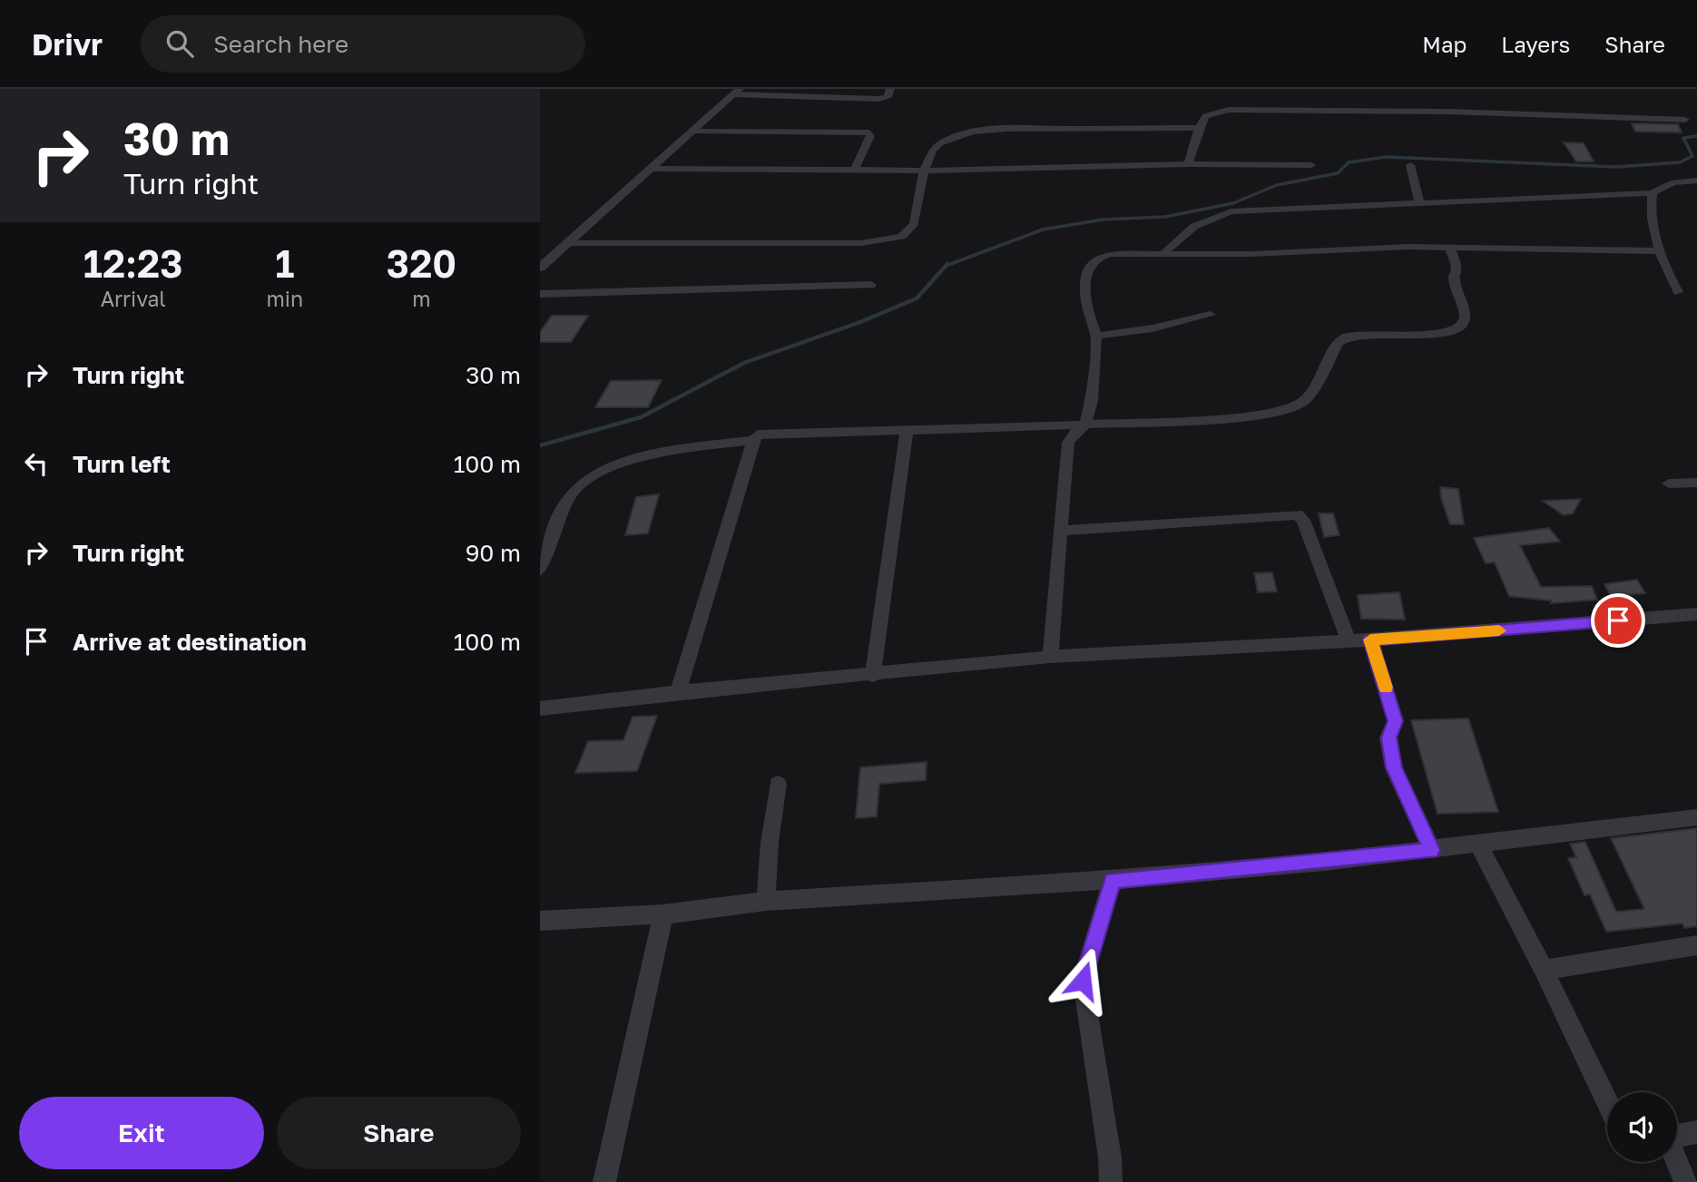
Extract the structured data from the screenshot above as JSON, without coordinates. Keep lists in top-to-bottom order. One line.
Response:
{"page":{"header":"Drivr","search":"Search here","nav":["Map","Layers","Share"],"turn":["30 m","Turn right"],"eta":["12:23","Arrival","1","min","320","m"],"list":[{"name":"Turn right","value":"30 m"},{"name":"Turn left","value":"100 m"},{"name":"Turn right","value":"90 m"},{"name":"Arrive at destination","value":"100 m"}],"buttons":["Exit","Share"]}}
